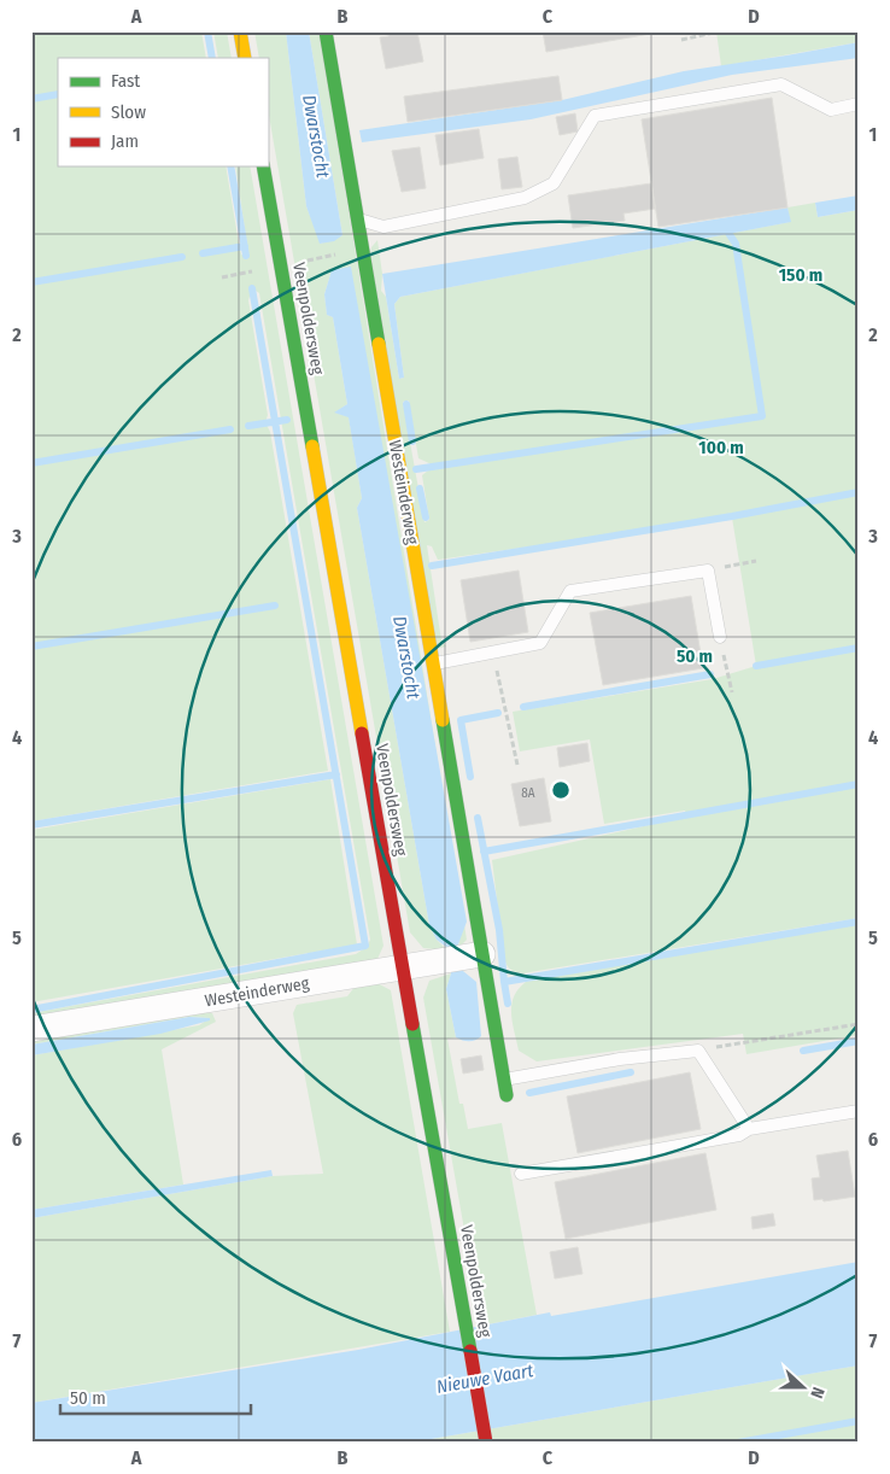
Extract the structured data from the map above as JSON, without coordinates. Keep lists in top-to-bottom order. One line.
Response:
{"streets":{"street":["Veenpoldersweg","Westeinderweg"]},"crossings":[["Veenpoldersweg","Westeinderweg"]],"water":["Dwarstocht","Nieuwe Vaart"],"house_numbers":["8A"],"legend":["Fast","Slow","Jam"],"scale_bar":"50 m","north":"right","grid":{"columns":["A","B","C","D"],"rows":["1","2","3","4","5","6","7"]},"rings":["150 m","100 m","50 m"]}
